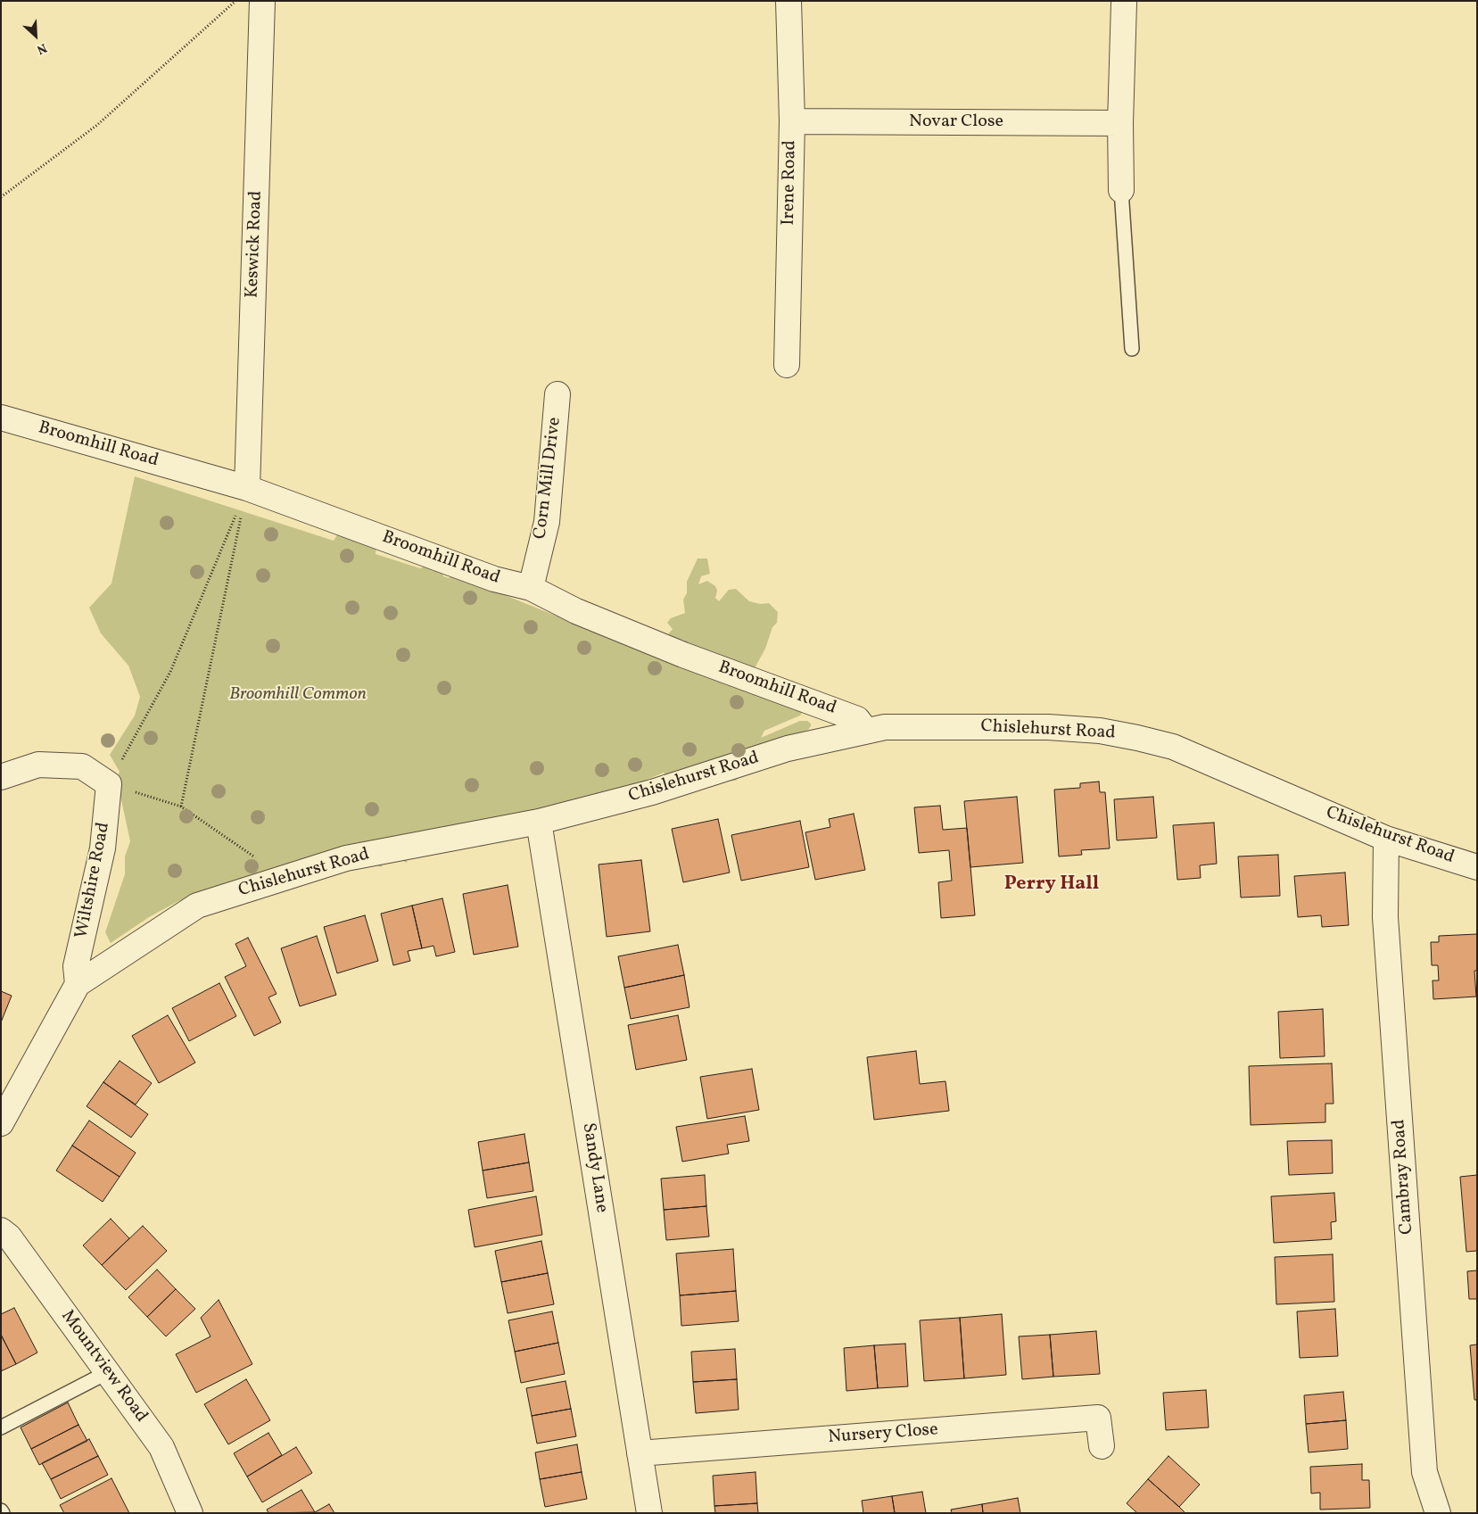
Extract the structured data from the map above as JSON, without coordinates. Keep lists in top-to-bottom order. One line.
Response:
{"streets":{"street":["Novar Close","Irene Road","Keswick Road","Broomhill Road","Corn Mill Drive","Chislehurst Road","Wiltshire Road","Sandy Lane","Cambray Road","Mountview Road","Nursery Close"]},"crossings":[["Novar Close","Irene Road"],["Keswick Road","Broomhill Road"],["Broomhill Road","Corn Mill Drive"],["Broomhill Road","Chislehurst Road"],["Chislehurst Road","Wiltshire Road"],["Chislehurst Road","Sandy Lane"],["Chislehurst Road","Cambray Road"],["Sandy Lane","Nursery Close"]],"districts":["Perry Hall"],"parks":["Broomhill Common"],"north":"bottom right"}
